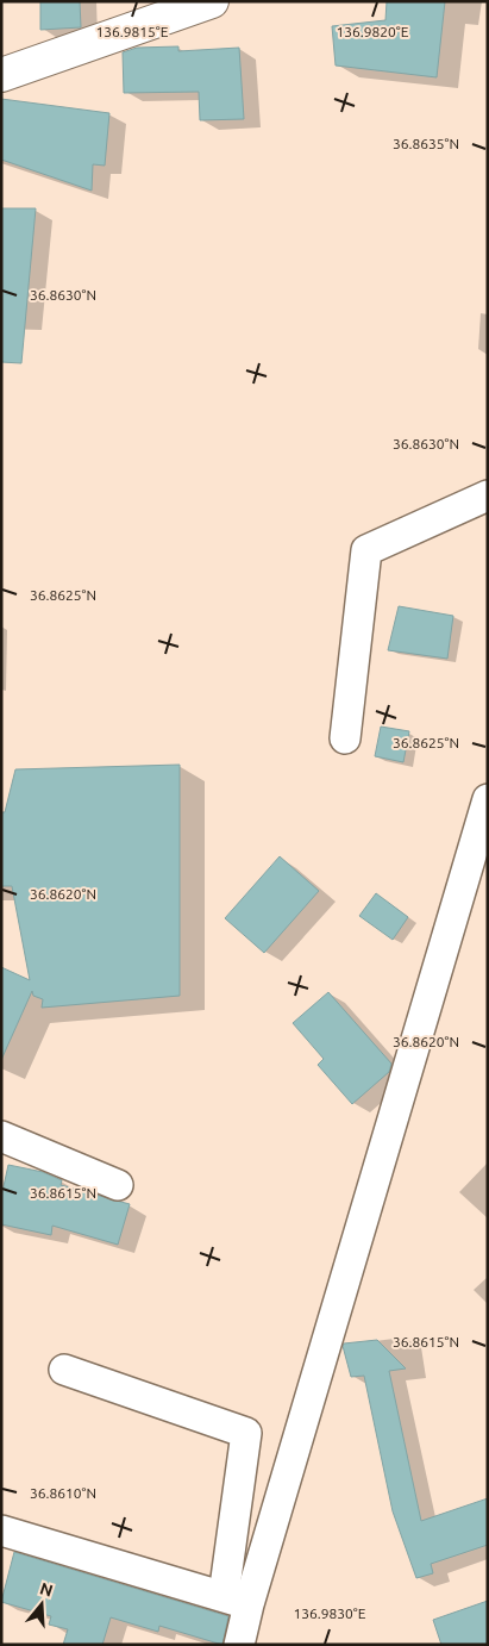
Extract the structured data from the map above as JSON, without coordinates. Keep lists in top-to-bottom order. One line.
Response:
{"north":"top","coordinates":["136.9815°E","136.9820°E","36.8635°N","36.8630°N","36.8625°N","36.8620°N","36.8615°N","36.8610°N","136.9830°E"]}
